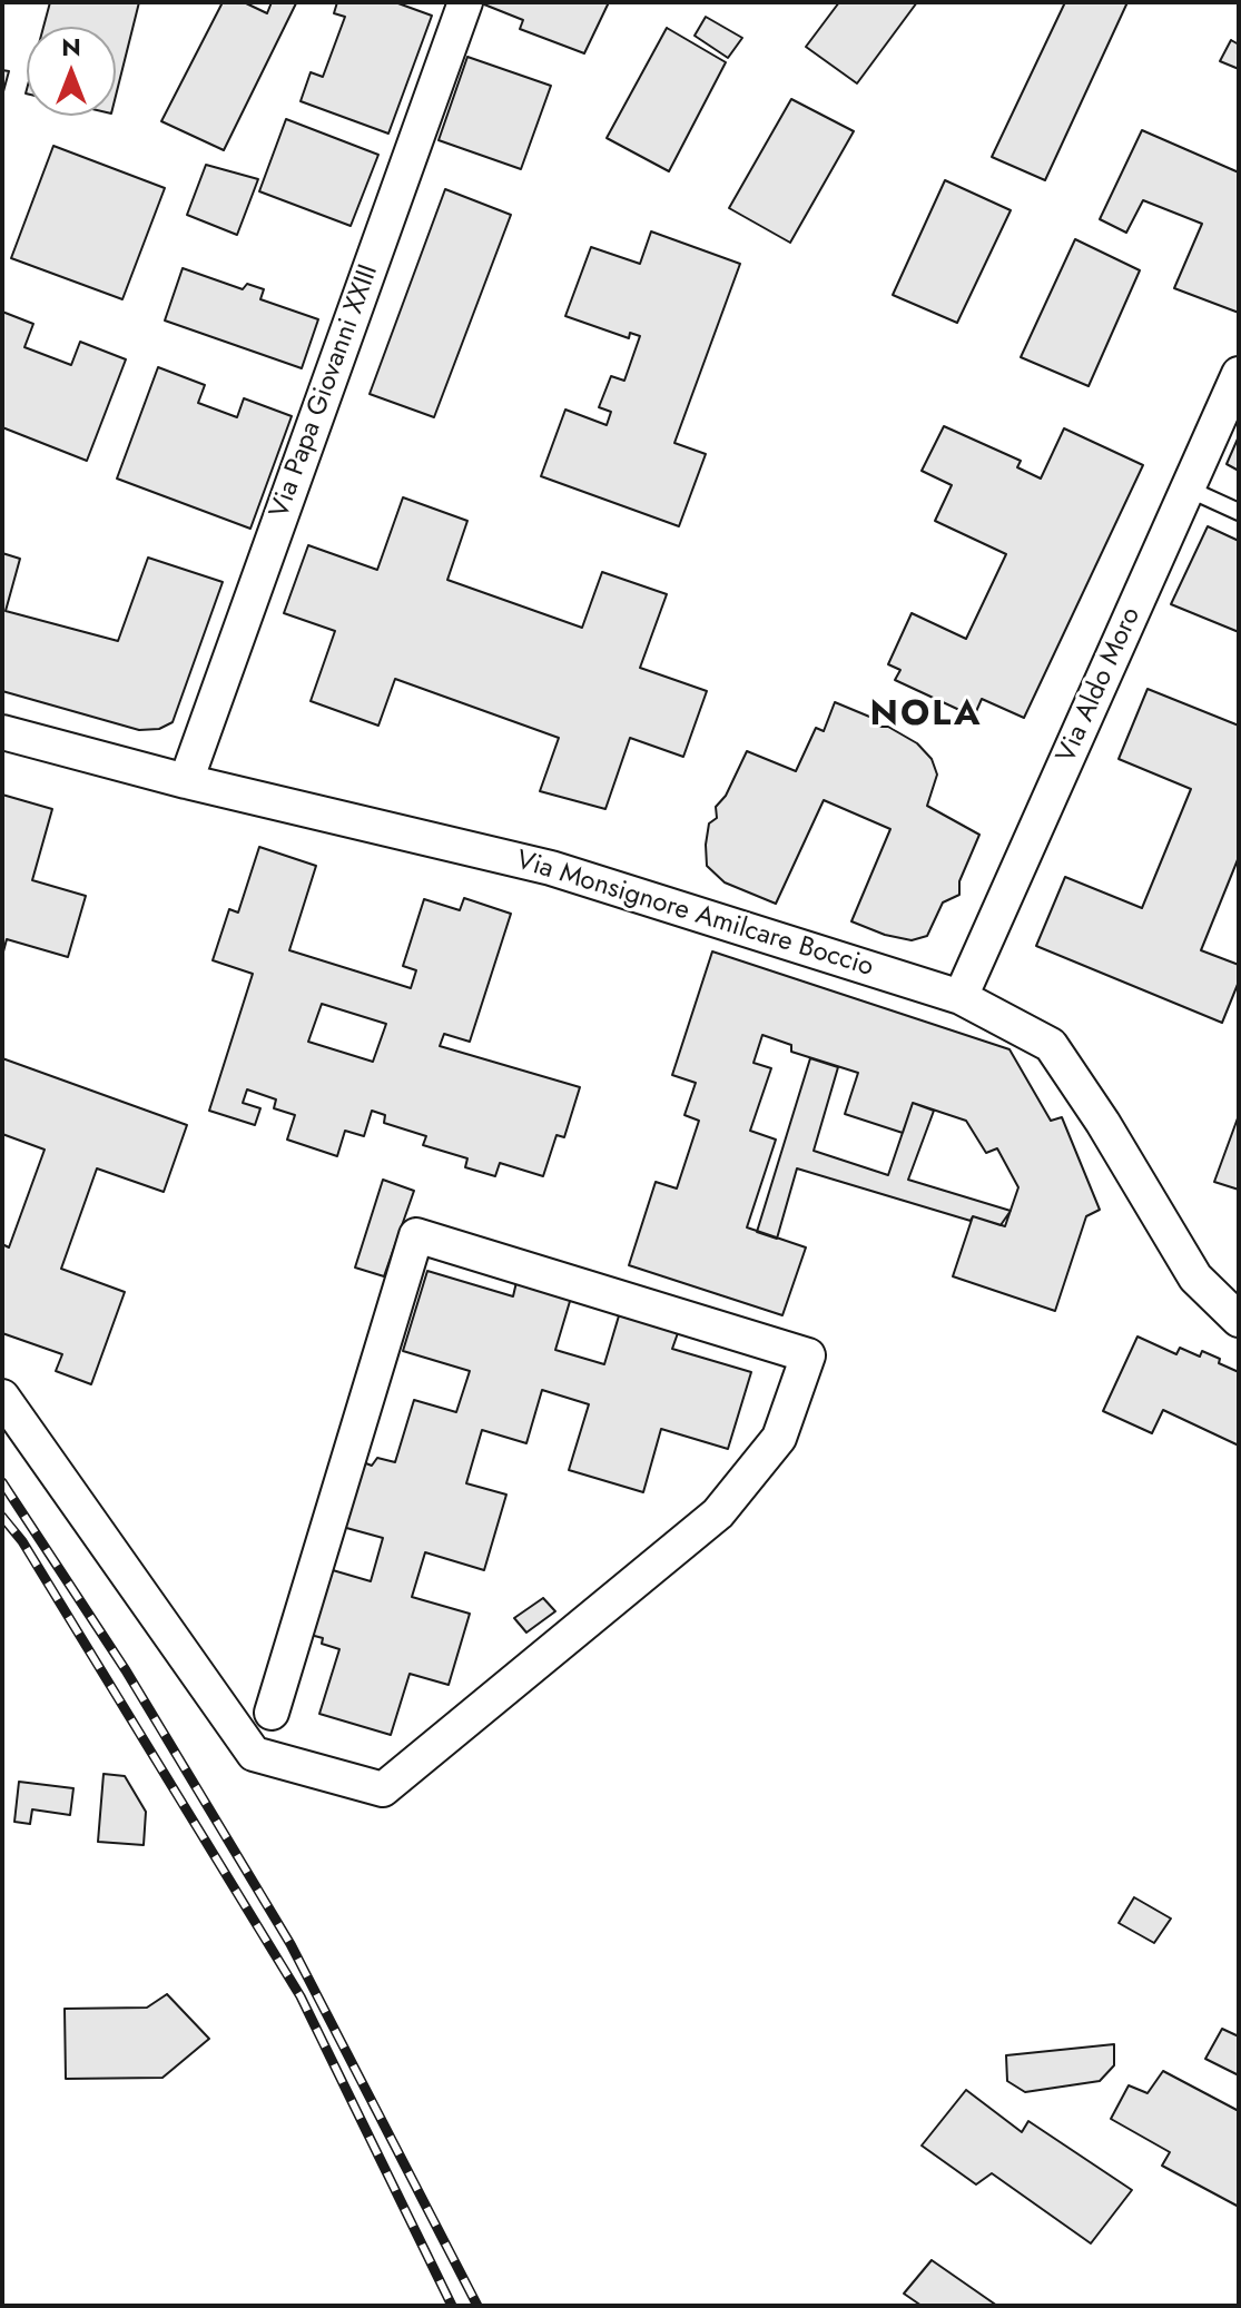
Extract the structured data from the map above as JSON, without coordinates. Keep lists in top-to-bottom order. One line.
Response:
{"streets":{"street":["Via Papa Giovanni XXIII","Via Aldo Moro","Via Monsignore Amilcare Boccio"]},"crossings":[["Via Papa Giovanni XXIII","Via Monsignore Amilcare Boccio"],["Via Aldo Moro","Via Monsignore Amilcare Boccio"]],"districts":["NOLA"],"north":"top"}
